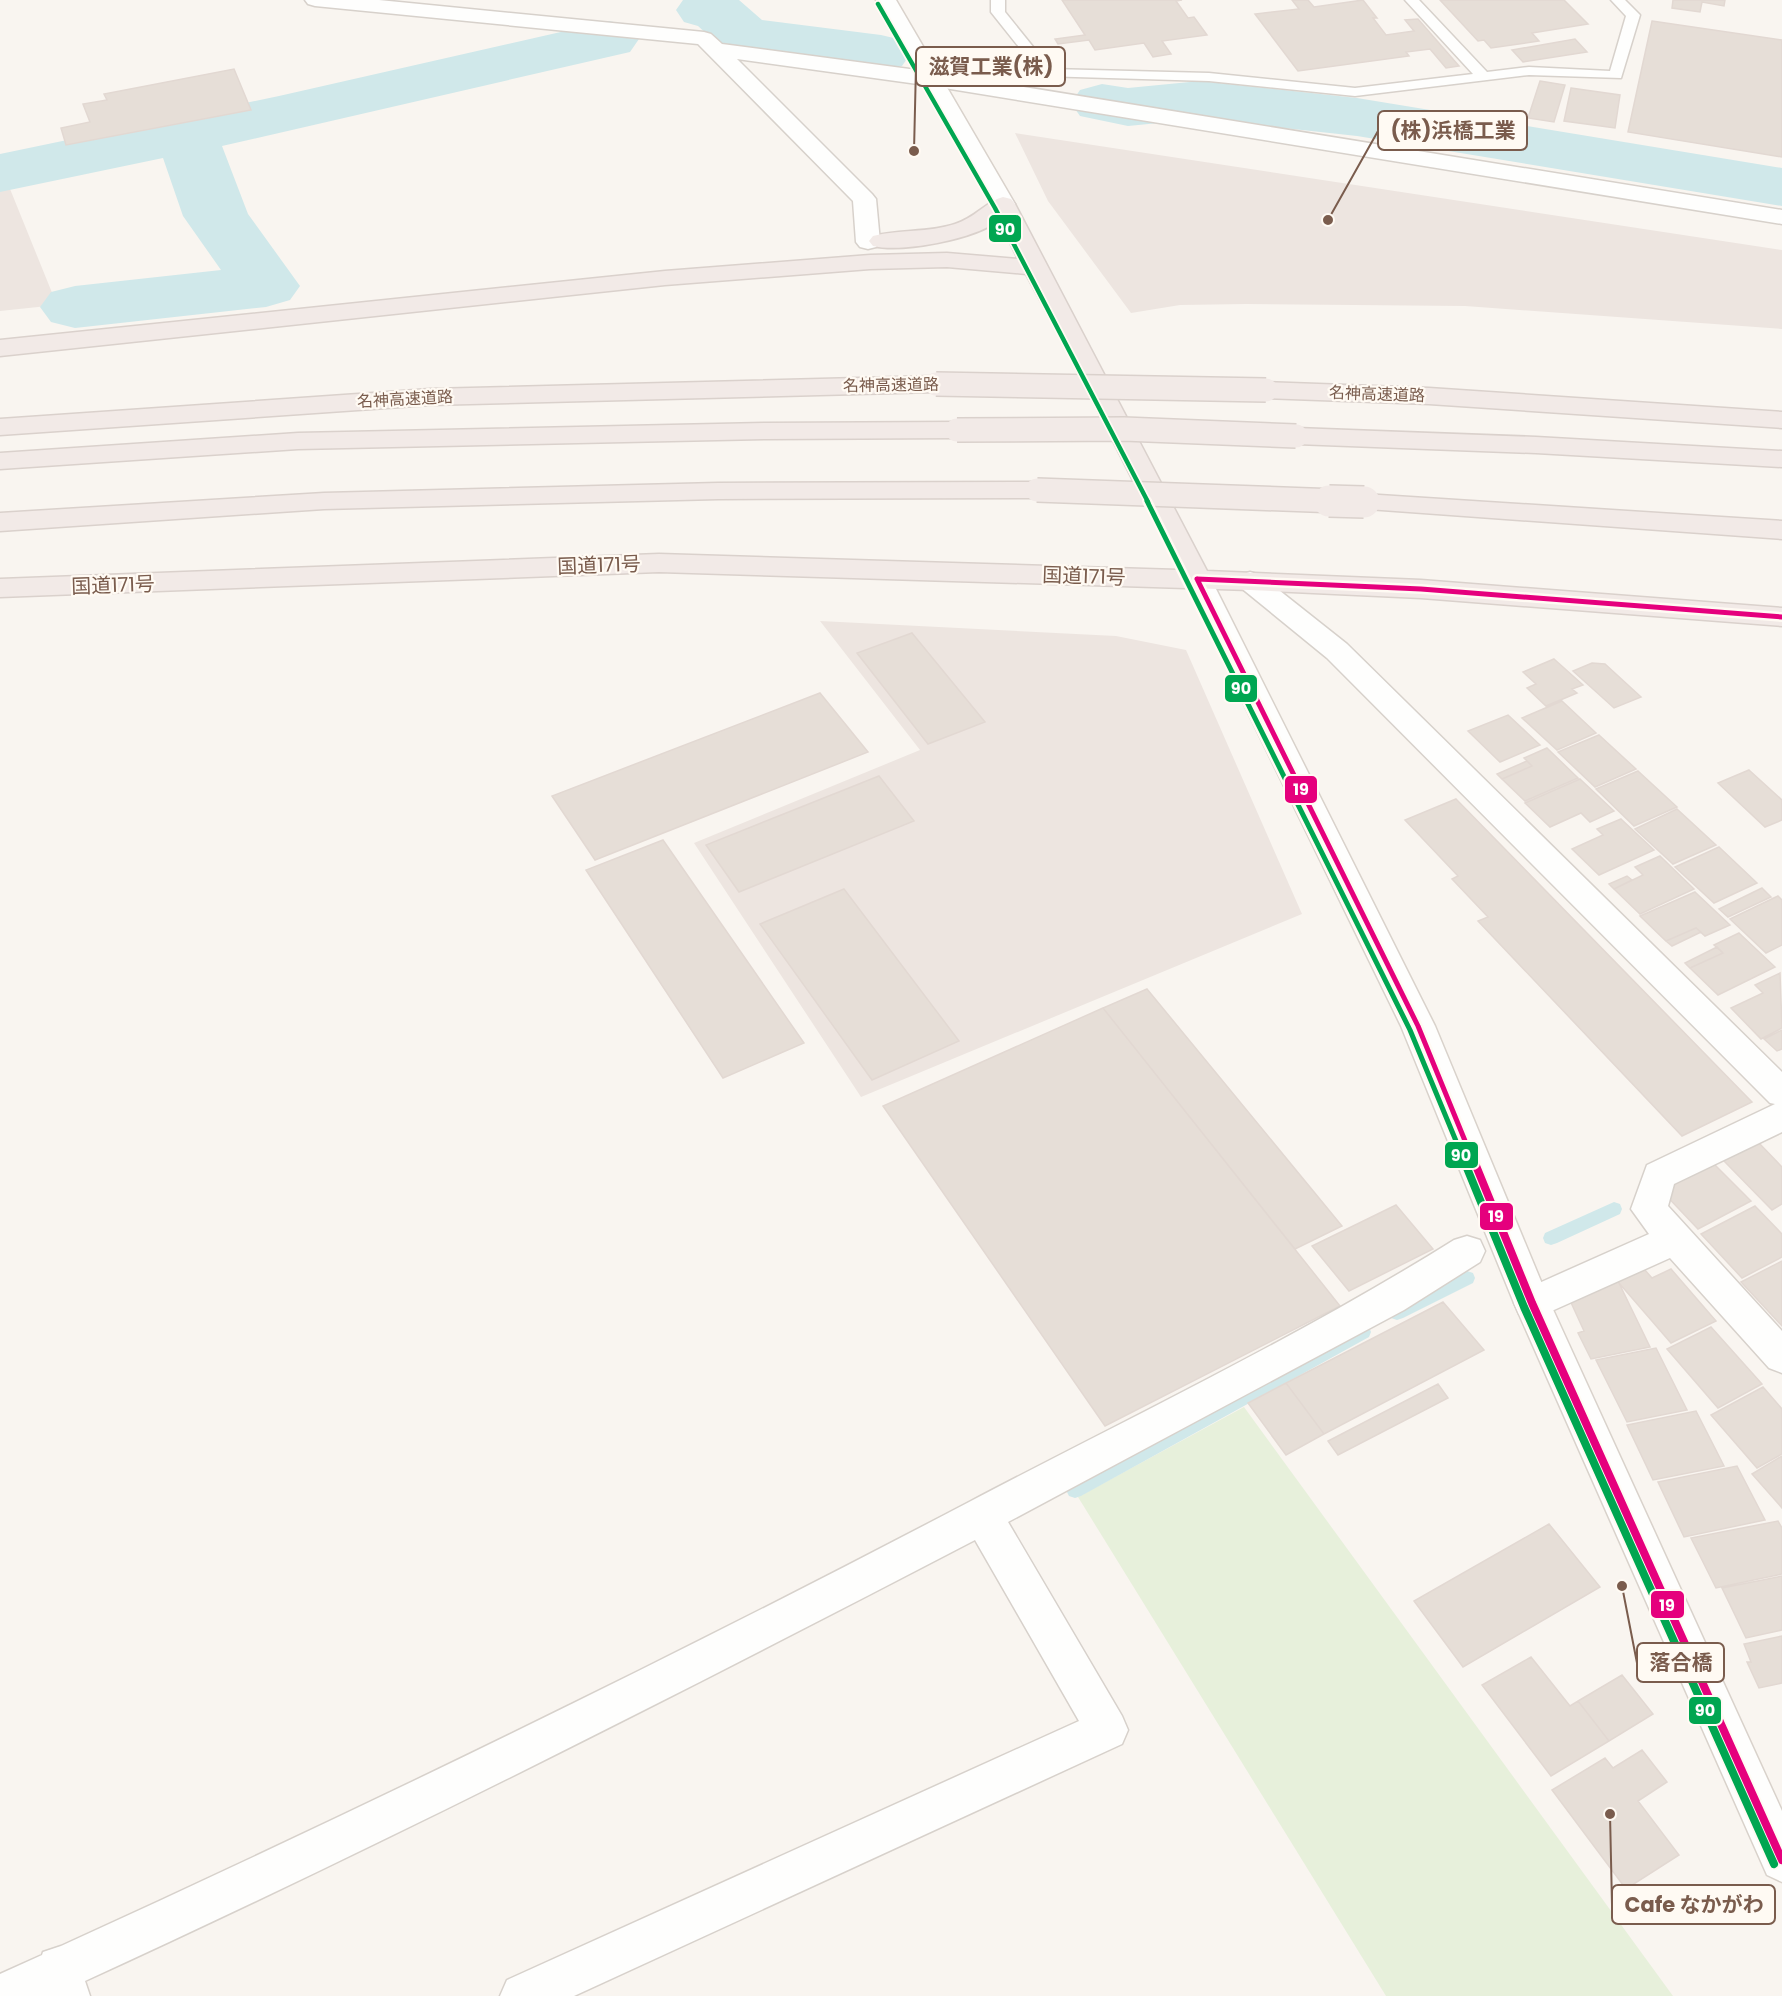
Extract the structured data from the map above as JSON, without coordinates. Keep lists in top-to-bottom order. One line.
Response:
{"streets":{"highway":["名神高速道路","国道171号"]},"places":["滋賀工業(株)","(株)浜橋工業","落合橋","Cafe なかがわ"],"lines":["transit line 90","transit line 19"]}
